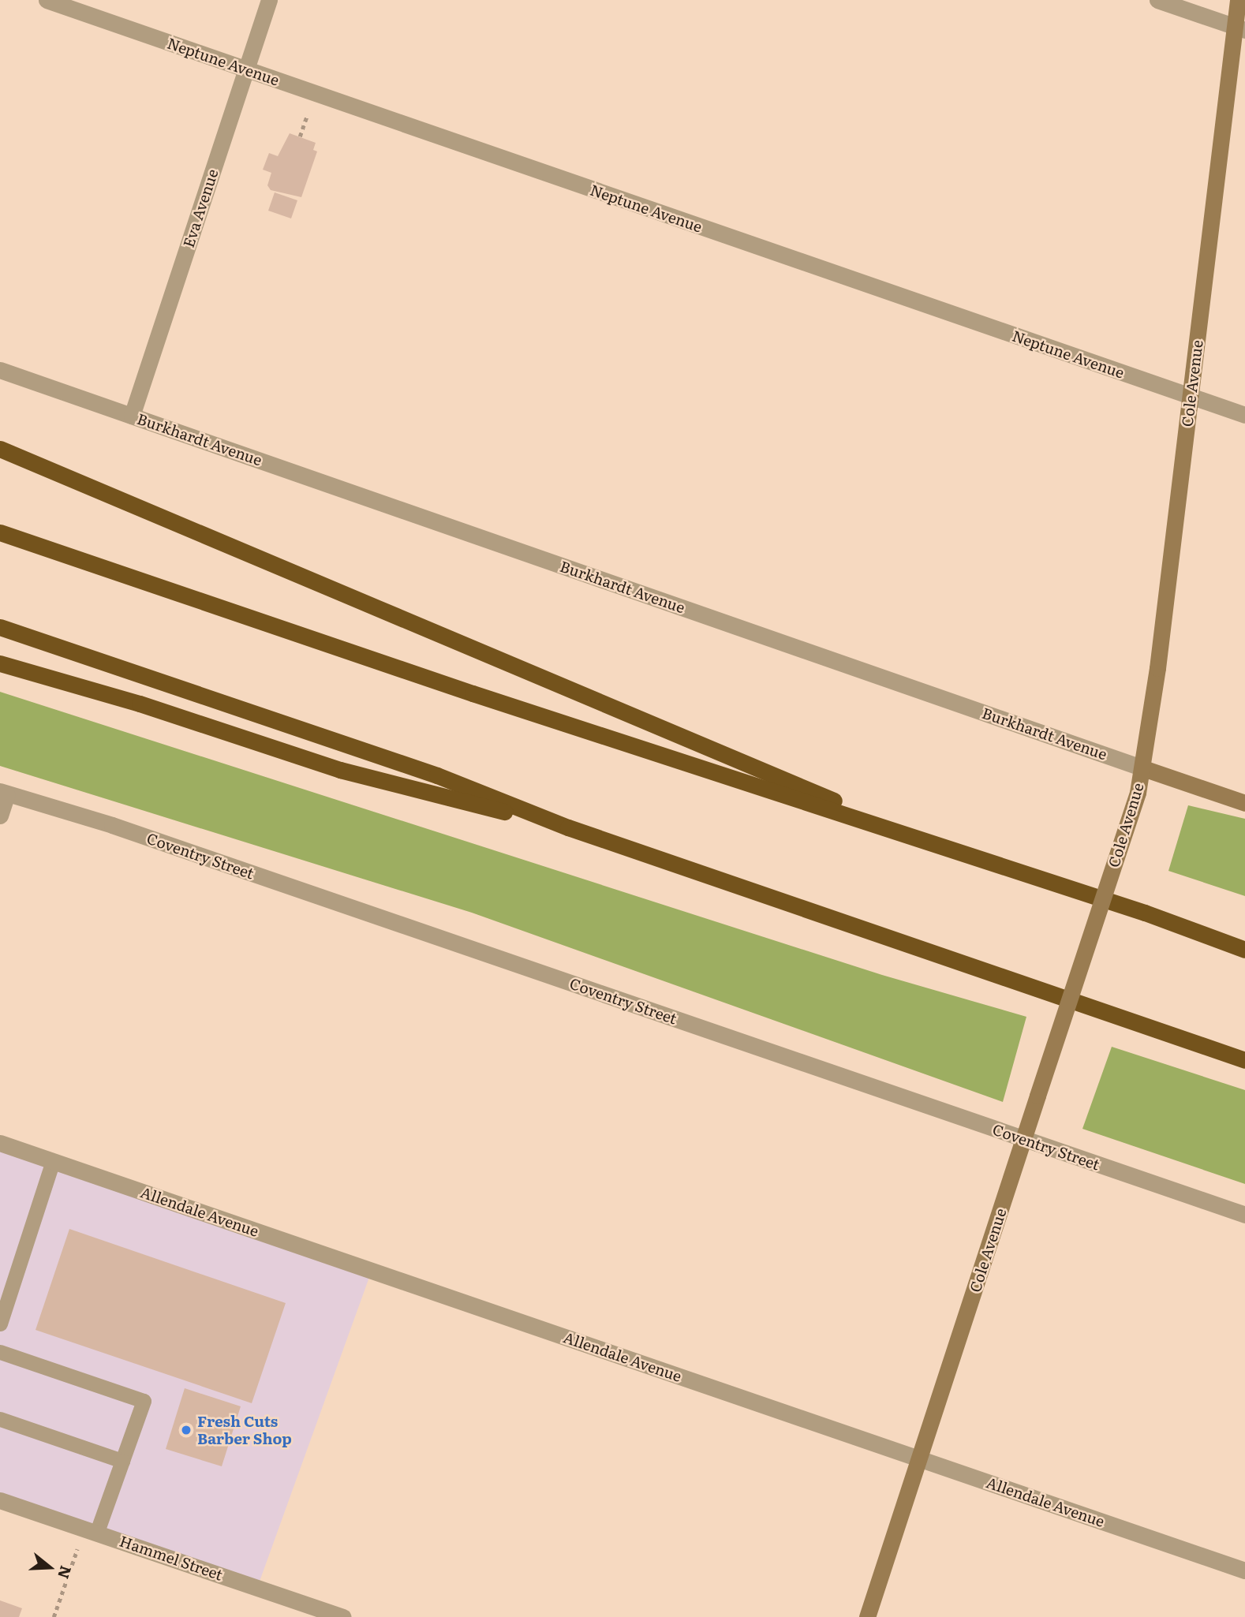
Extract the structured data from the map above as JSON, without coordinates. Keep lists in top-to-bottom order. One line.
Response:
{"streets":{"street":["Neptune Avenue","Eva Avenue","Cole Avenue","Burkhardt Avenue","Coventry Street","Allendale Avenue","Hammel Street"]},"crossings":[["Neptune Avenue","Eva Avenue"],["Neptune Avenue","Cole Avenue"],["Eva Avenue","Burkhardt Avenue"],["Cole Avenue","Burkhardt Avenue"],["Cole Avenue","Coventry Street"],["Cole Avenue","Allendale Avenue"]],"places":["Fresh Cuts Barber Shop"],"north":"right"}
